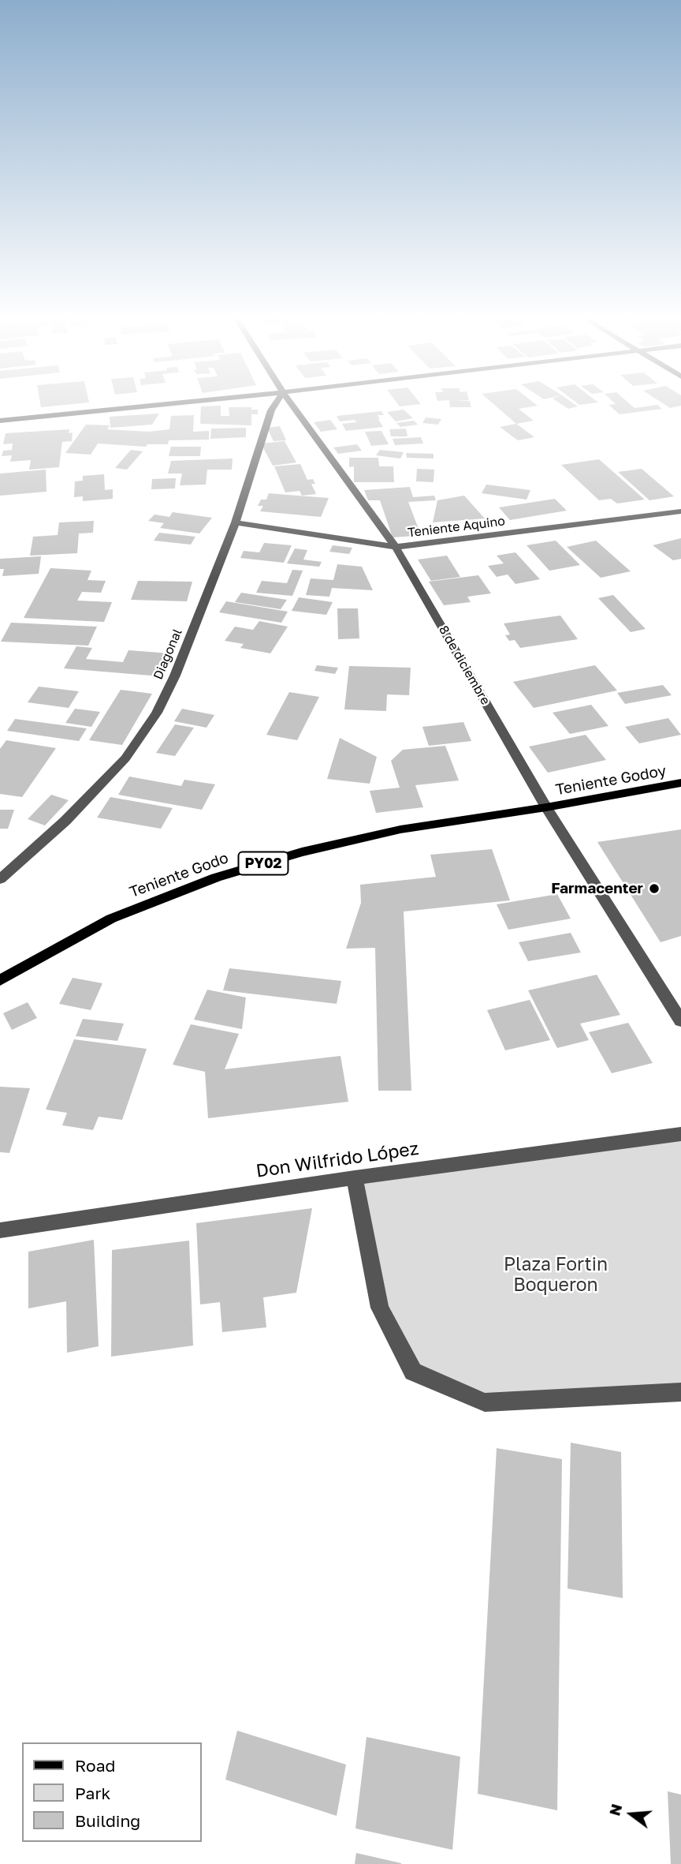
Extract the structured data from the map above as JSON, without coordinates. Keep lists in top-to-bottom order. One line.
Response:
{"streets":{"main road":["Teniente Godoy","PY02","Teniente Godo"],"street":["Teniente Aquino","Diagonal","8 de diciembre","Don Wilfrido López"]},"crossings":[["Teniente Aquino","Diagonal"],["Teniente Aquino","8 de diciembre"],["8 de diciembre","Teniente Godoy"],["8 de diciembre","Teniente Godo"],["Teniente Godoy","Teniente Godo"]],"parks":["Plaza Fortin Boqueron"],"places":["Farmacenter"],"legend":["Road","Park","Building"],"north":"left"}
